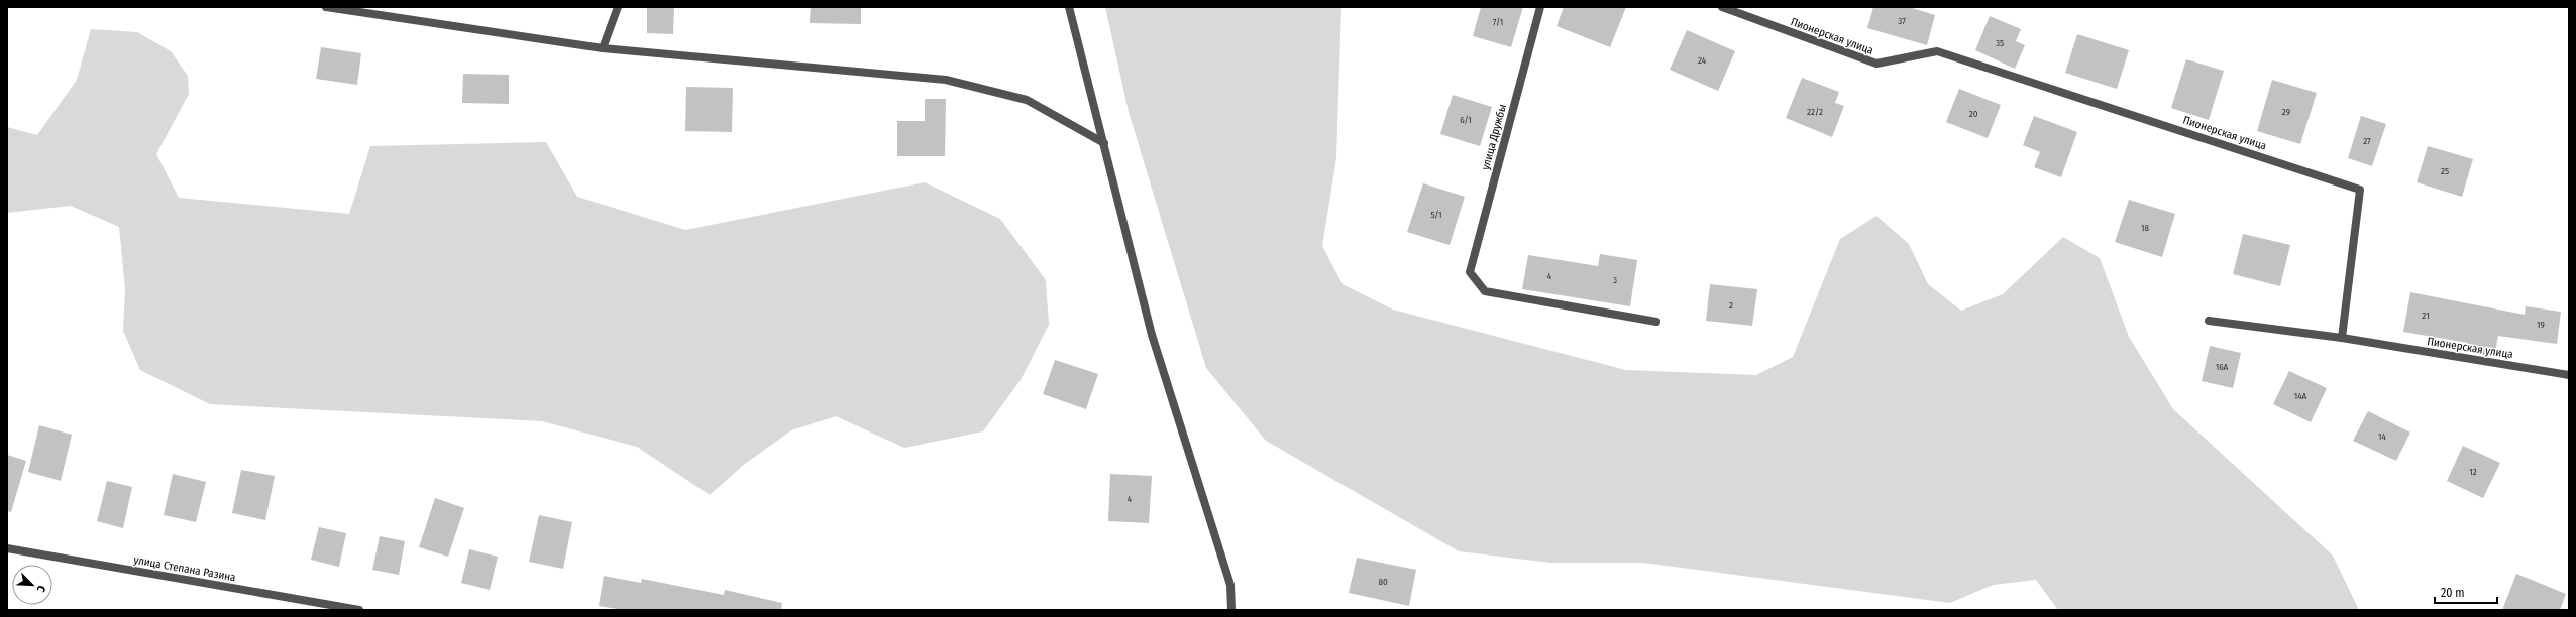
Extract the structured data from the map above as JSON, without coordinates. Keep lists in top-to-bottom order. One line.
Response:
{"streets":{"street":["Пионерская улица","улица Дружбы","улица Степана Разина"]},"house_numbers":["37","7/1","35","24","22/2","29","20","6/1","27","25","5/1","18","4","3","2","21","19","16А","14A","14","12","4","80"],"scale_bar":"20 m","north":"bottom right"}
